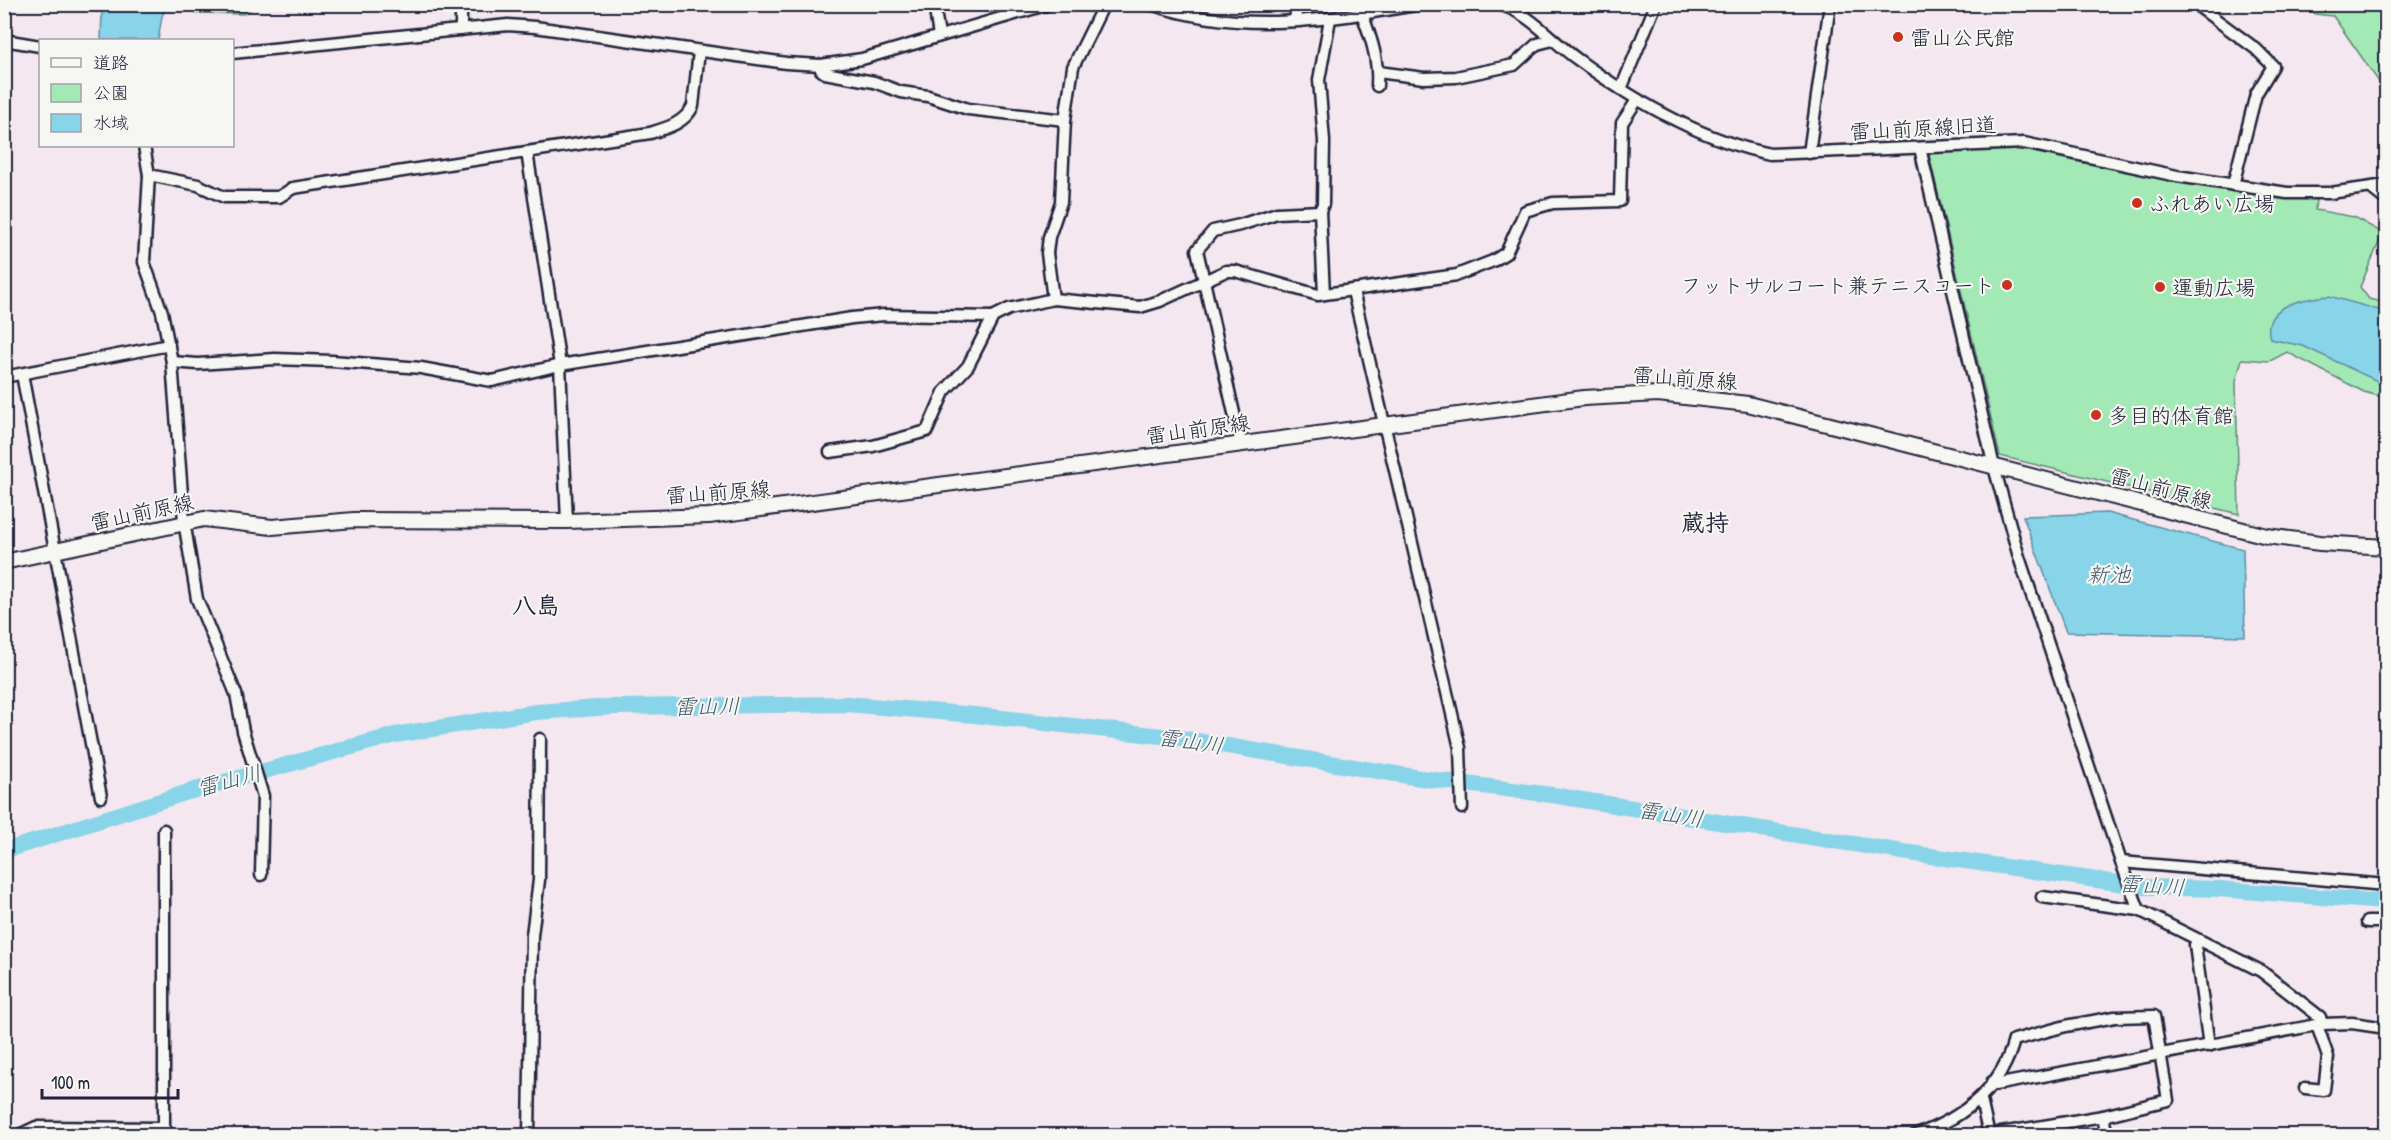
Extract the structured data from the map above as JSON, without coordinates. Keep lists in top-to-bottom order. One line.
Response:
{"streets":{"main road":["雷山前原線"],"street":["雷山前原線旧道"]},"districts":["蔵持","八島"],"water":["新池","雷山川"],"places":["雷山公民館","ふれあい広場","フットサルコート兼テニスコート","運動広場","多目的体育館"],"legend":["道路","公園","水域"],"scale_bar":"100 m"}
